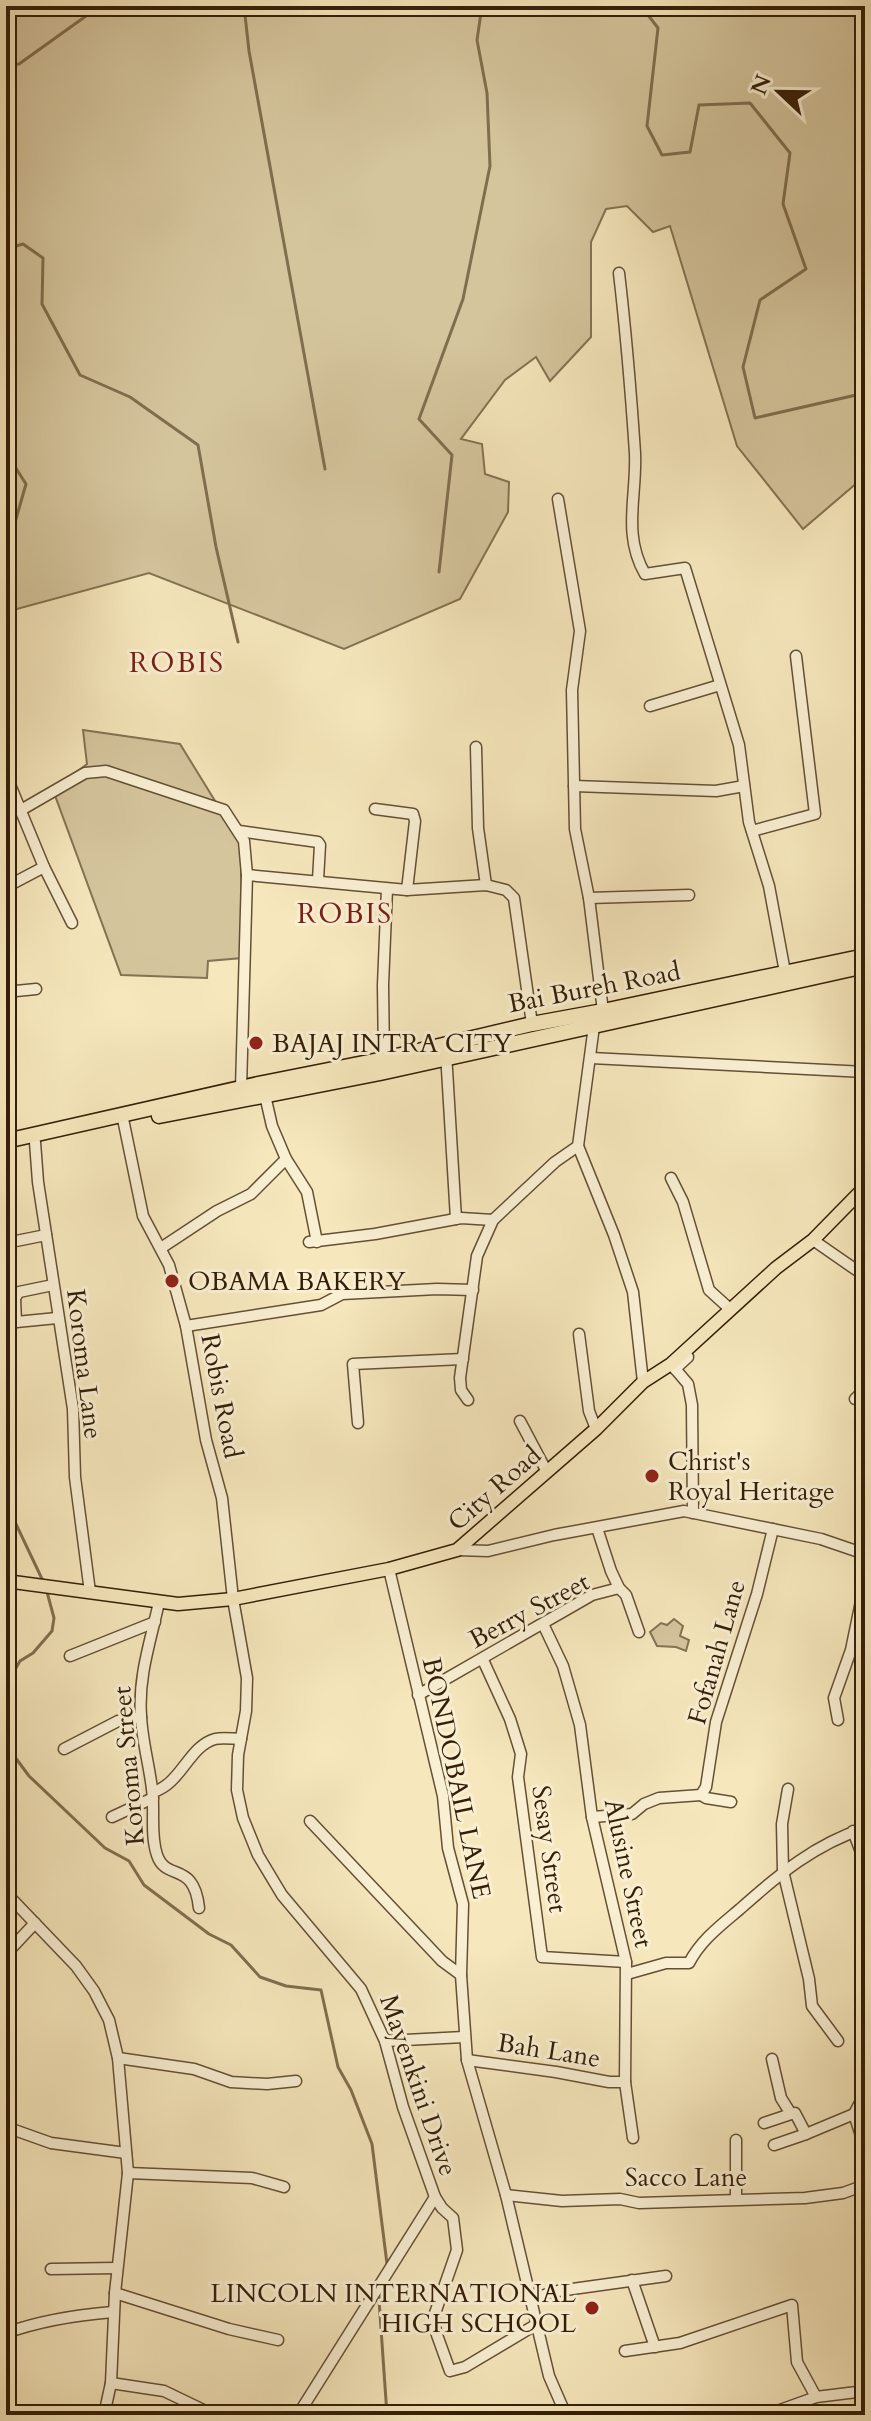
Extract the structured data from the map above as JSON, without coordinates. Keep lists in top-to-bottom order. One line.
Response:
{"streets":{"highway":["Bai Bureh Road"],"main road":["City Road"],"street":["Koroma Lane","Robis Road","Berry Street","Fofanah Lane","Koroma Street","BONDOBAIL LANE","Sesay Street","Alusine Street","Bah Lane","Mayenkini Drive","Sacco Lane"]},"crossings":[["Bai Bureh Road","Koroma Lane"],["Bai Bureh Road","Robis Road"],["Koroma Lane","City Road"],["Robis Road","City Road"],["Robis Road","Mayenkini Drive"],["City Road","Koroma Street"],["City Road","BONDOBAIL LANE"],["City Road","Mayenkini Drive"],["Berry Street","BONDOBAIL LANE"],["Berry Street","Sesay Street"],["Berry Street","Alusine Street"],["BONDOBAIL LANE","Bah Lane"],["BONDOBAIL LANE","Mayenkini Drive"],["BONDOBAIL LANE","Sacco Lane"],["Sesay Street","Alusine Street"],["Alusine Street","Bah Lane"]],"districts":["ROBIS","ROBIS"],"places":["BAJAJ INTRA CITY","OBAMA BAKERY","Christ's Royal Heritage","LINCOLN INTERNATIONAL HIGH SCHOOL"],"north":"left"}
